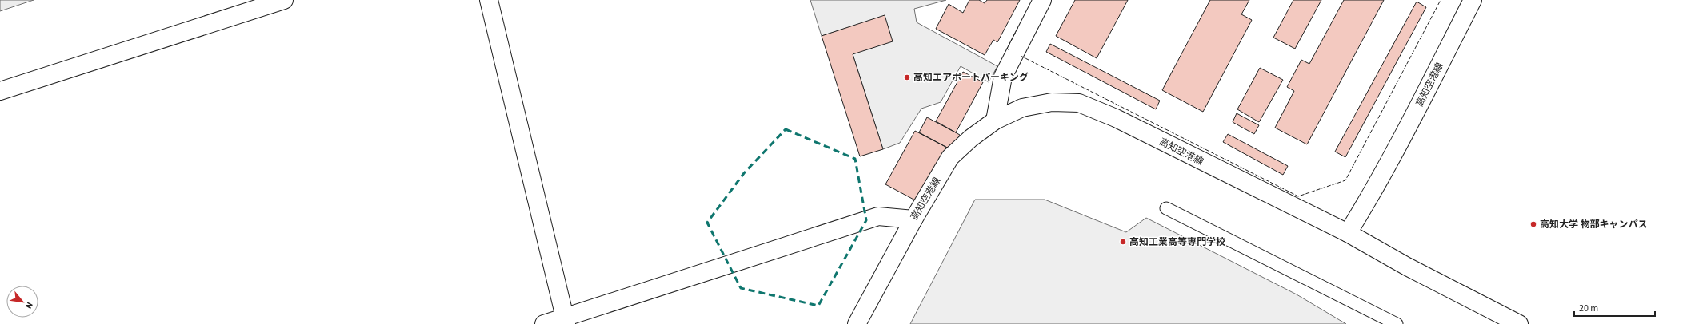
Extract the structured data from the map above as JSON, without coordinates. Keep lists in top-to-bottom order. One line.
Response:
{"streets":{"street":["高知空港線"]},"places":["高知エアポートパーキング","高知大学 物部キャンパス","高知工業高等専門学校"],"scale_bar":"20 m","north":"bottom right"}
